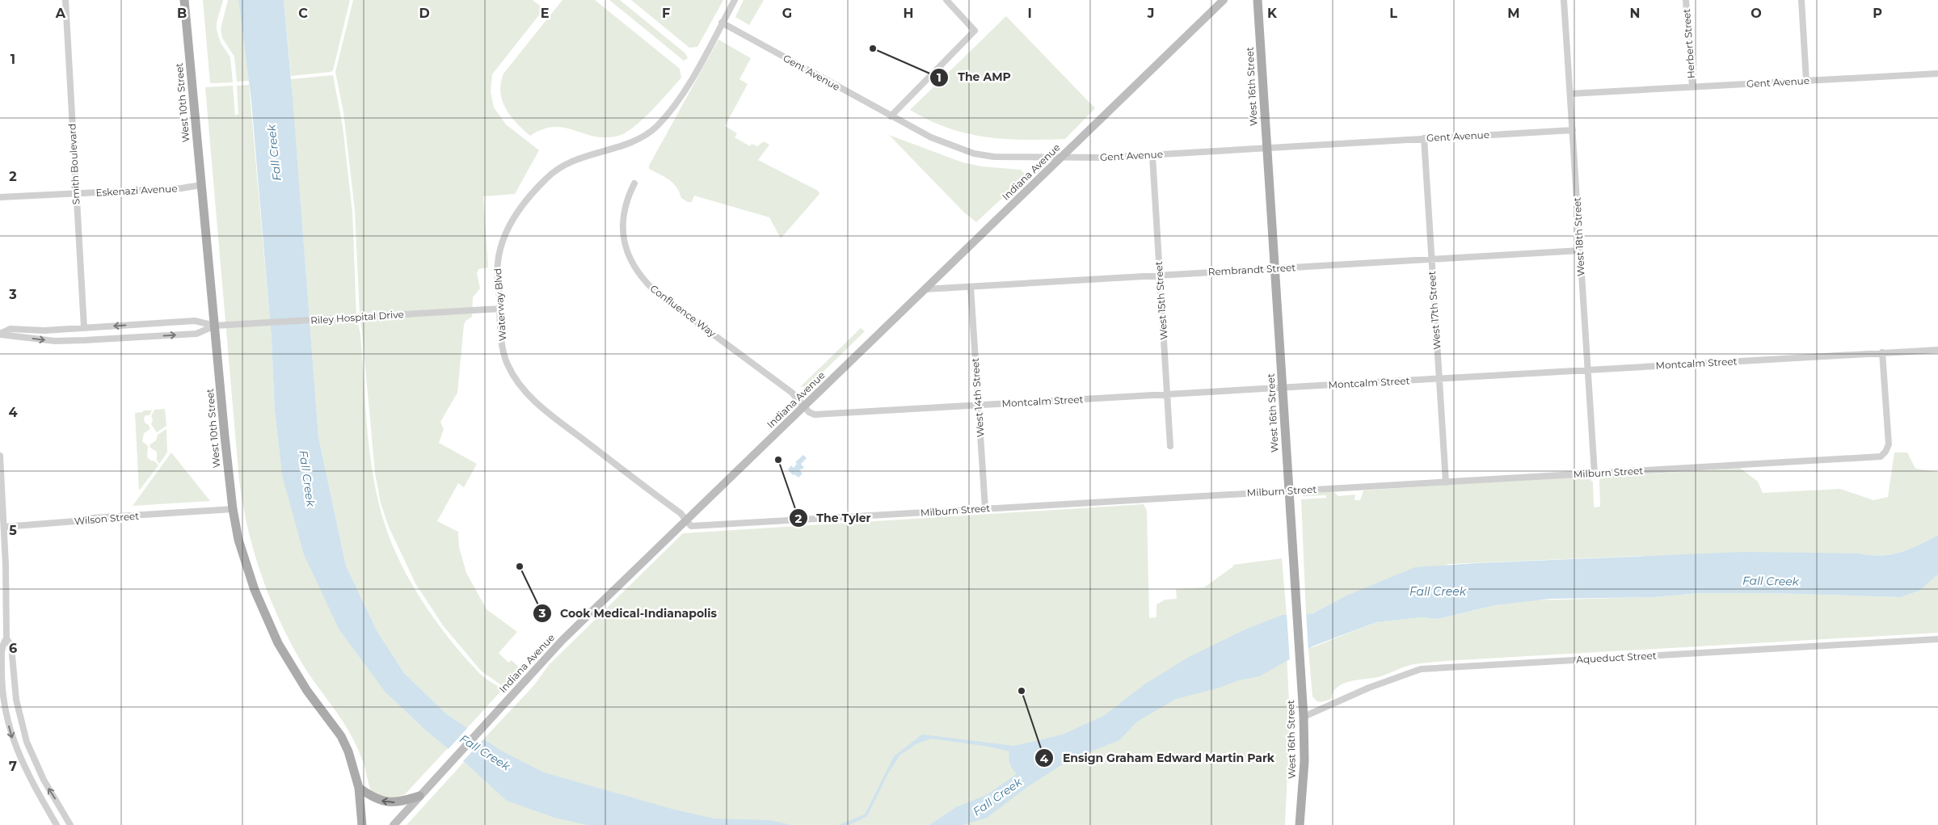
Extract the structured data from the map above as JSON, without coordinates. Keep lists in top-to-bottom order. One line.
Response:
{"streets":{"main road":["West 16th Street","West 10th Street","Indiana Avenue"],"street":["Herbert Street","Gent Avenue","Smith Boulevard","Eskenazi Avenue","West 18th Street","Rembrandt Street","West 15th Street","Waterway Blvd","West 17th Street","Confluence Way","Riley Hospital Drive","Montcalm Street","West 14th Street","Milburn Street","Wilson Street","Aqueduct Street"]},"crossings":[["Herbert Street","Gent Avenue"],["Gent Avenue","West 16th Street"],["Gent Avenue","Indiana Avenue"],["Gent Avenue","West 18th Street"],["Gent Avenue","West 15th Street"],["Gent Avenue","Waterway Blvd"],["Gent Avenue","West 17th Street"],["West 16th Street","Rembrandt Street"],["West 16th Street","Montcalm Street"],["West 16th Street","Milburn Street"],["West 16th Street","Aqueduct Street"],["West 10th Street","Eskenazi Avenue"],["West 10th Street","Riley Hospital Drive"],["West 10th Street","Wilson Street"],["Smith Boulevard","Eskenazi Avenue"],["Smith Boulevard","Riley Hospital Drive"],["Indiana Avenue","Rembrandt Street"],["Indiana Avenue","Waterway Blvd"],["Indiana Avenue","Confluence Way"],["Indiana Avenue","Montcalm Street"],["Indiana Avenue","Milburn Street"],["West 18th Street","Rembrandt Street"],["West 18th Street","Montcalm Street"],["West 18th Street","Milburn Street"],["Rembrandt Street","West 15th Street"],["Rembrandt Street","West 17th Street"],["Rembrandt Street","West 14th Street"],["West 15th Street","Montcalm Street"],["Waterway Blvd","Riley Hospital Drive"],["Waterway Blvd","Milburn Street"],["West 17th Street","Montcalm Street"],["West 17th Street","Milburn Street"],["Confluence Way","Montcalm Street"],["Montcalm Street","West 14th Street"],["Montcalm Street","Milburn Street"],["West 14th Street","Milburn Street"]],"water":["Fall Creek"],"places":["The AMP","The Tyler","Cook Medical-Indianapolis","Ensign Graham Edward Martin Park"],"grid":{"columns":["A","B","C","D","E","F","G","H","I","J","K","L","M","N","O","P"],"rows":["1","2","3","4","5","6","7"]}}
